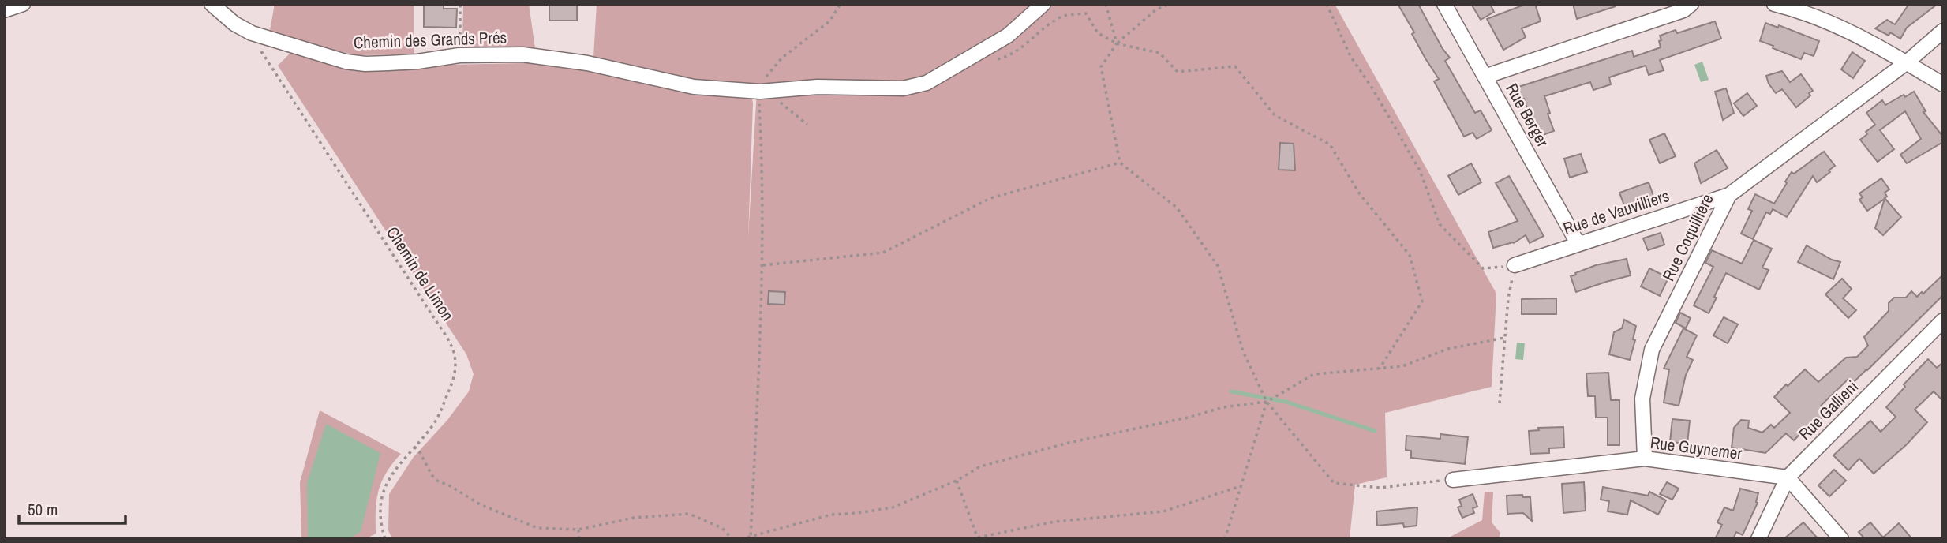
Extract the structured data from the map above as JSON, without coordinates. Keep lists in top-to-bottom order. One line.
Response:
{"streets":{"street":["Chemin des Grands Prés","Rue Berger","Rue de Vauvilliers","Rue Coquillière","Rue Gallieni","Rue Guynemer"],"path":["Chemin de Limon"]},"crossings":[["Chemin des Grands Prés","Chemin de Limon"],["Rue Berger","Rue de Vauvilliers"],["Rue de Vauvilliers","Rue Coquillière"],["Rue Coquillière","Rue Guynemer"],["Rue Gallieni","Rue Guynemer"]],"scale_bar":"50 m"}
